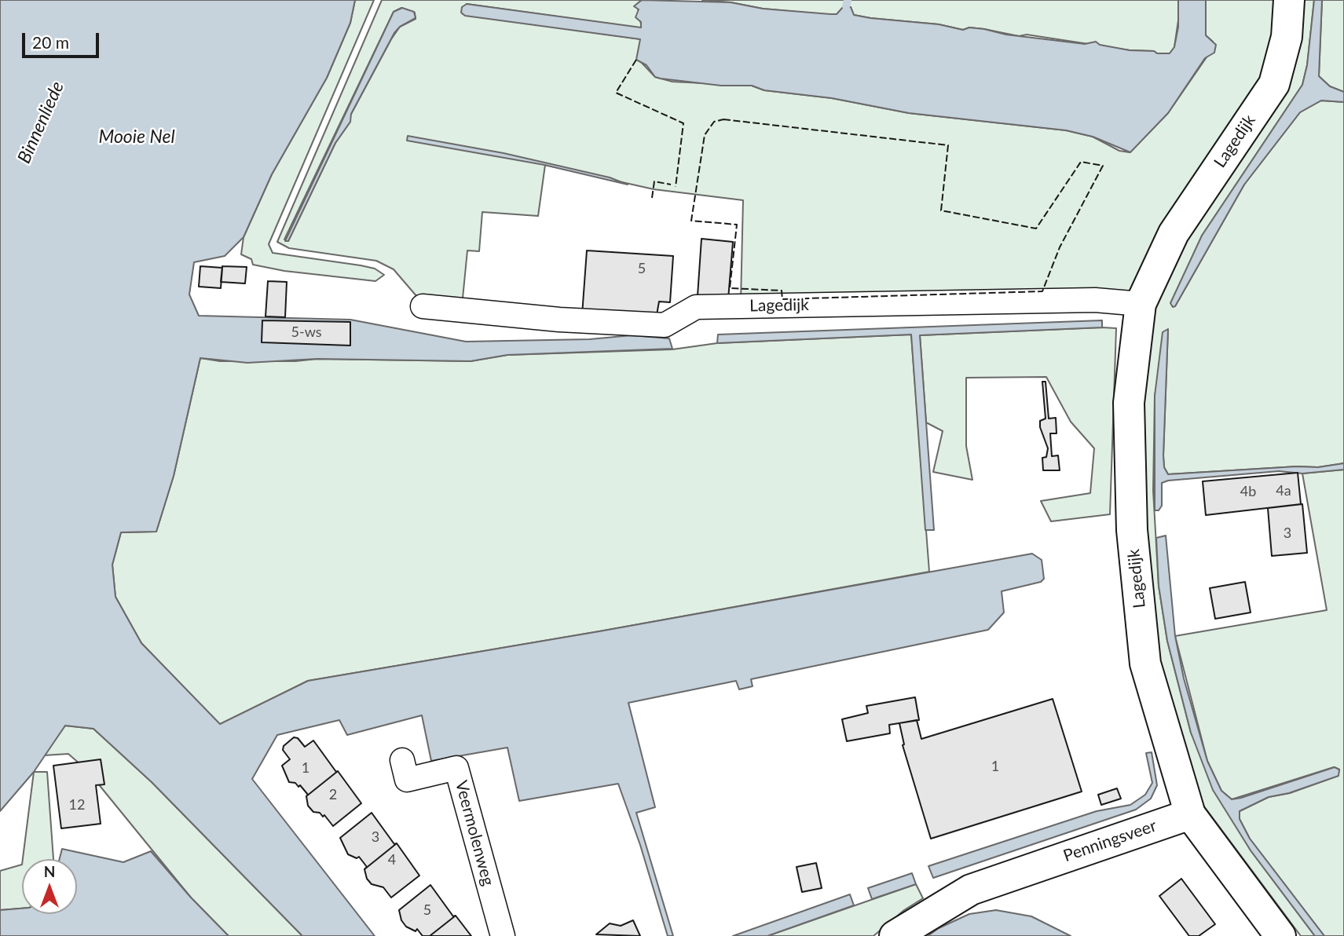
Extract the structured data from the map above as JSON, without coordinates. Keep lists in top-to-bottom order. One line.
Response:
{"streets":{"street":["Lagedijk","Veermolenweg","Penningsveer"]},"crossings":[["Lagedijk","Penningsveer"]],"water":["Binnenliede","Mooie Nel"],"house_numbers":["5","5-ws","4a","4b","3","1","1","2","12","3","4","5"],"scale_bar":"20 m","north":"top"}
